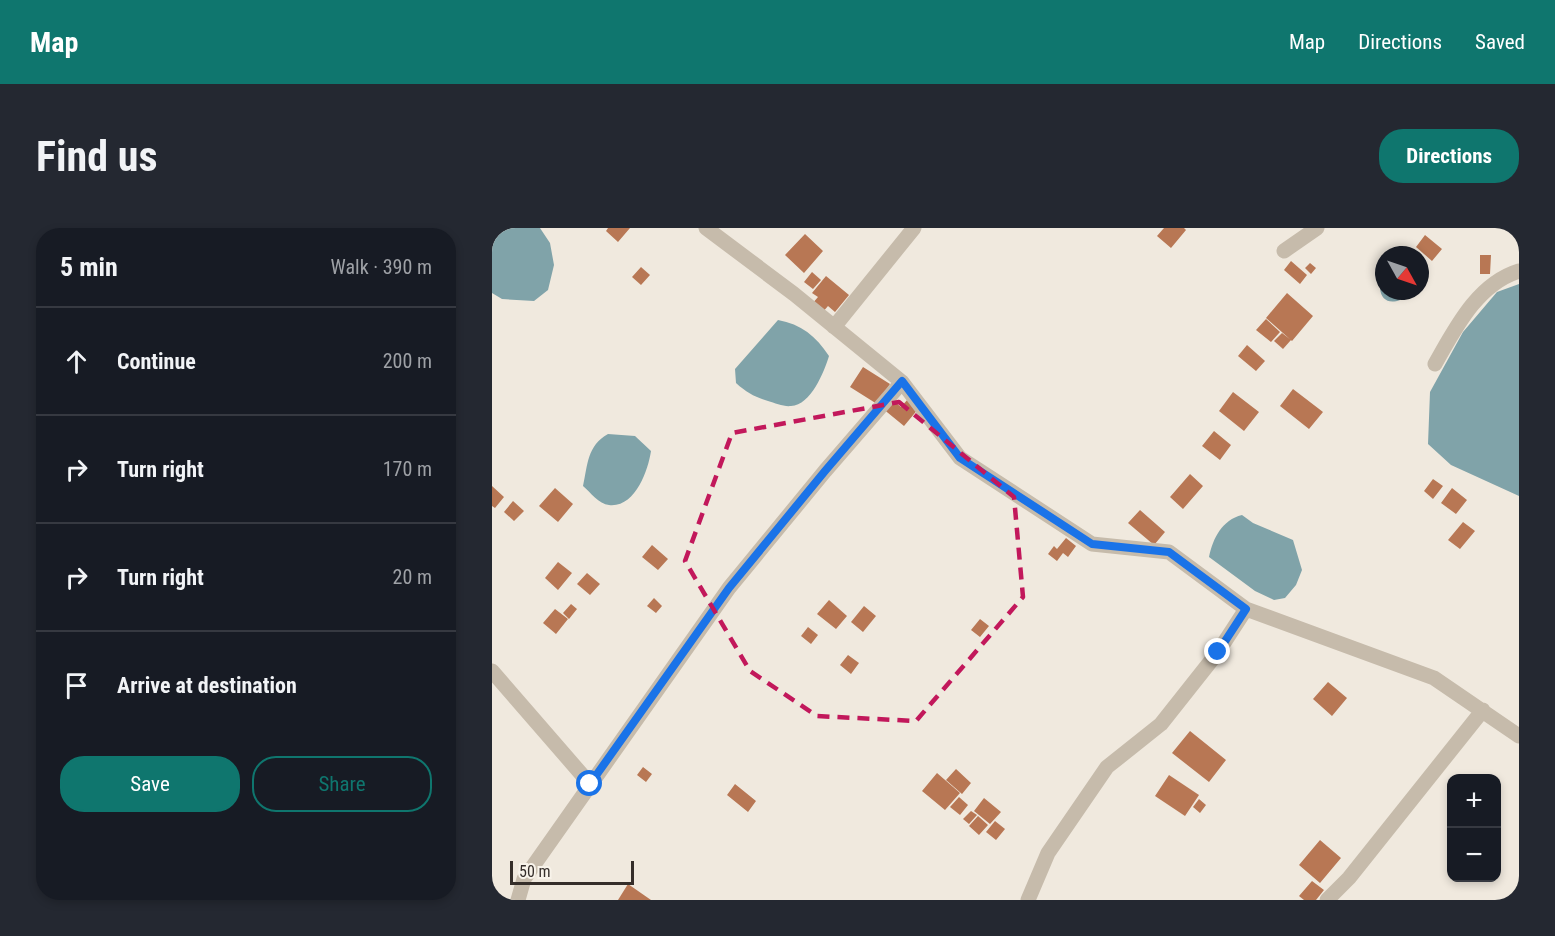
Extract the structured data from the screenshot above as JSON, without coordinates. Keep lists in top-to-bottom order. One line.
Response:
{"scale_bar":"50 m","north":"bottom right","page":{"header":"Map","nav":["Map","Directions","Saved"],"buttons":["Directions",["Save","Share"]],"title":"Find us","heading":["5 min","Walk · 390 m"],"list":[["Continue","200 m"],["Turn right","170 m"],["Turn right","20 m"],"Arrive at destination"],"map_buttons":["+","−"],"scale":"50 m"}}
